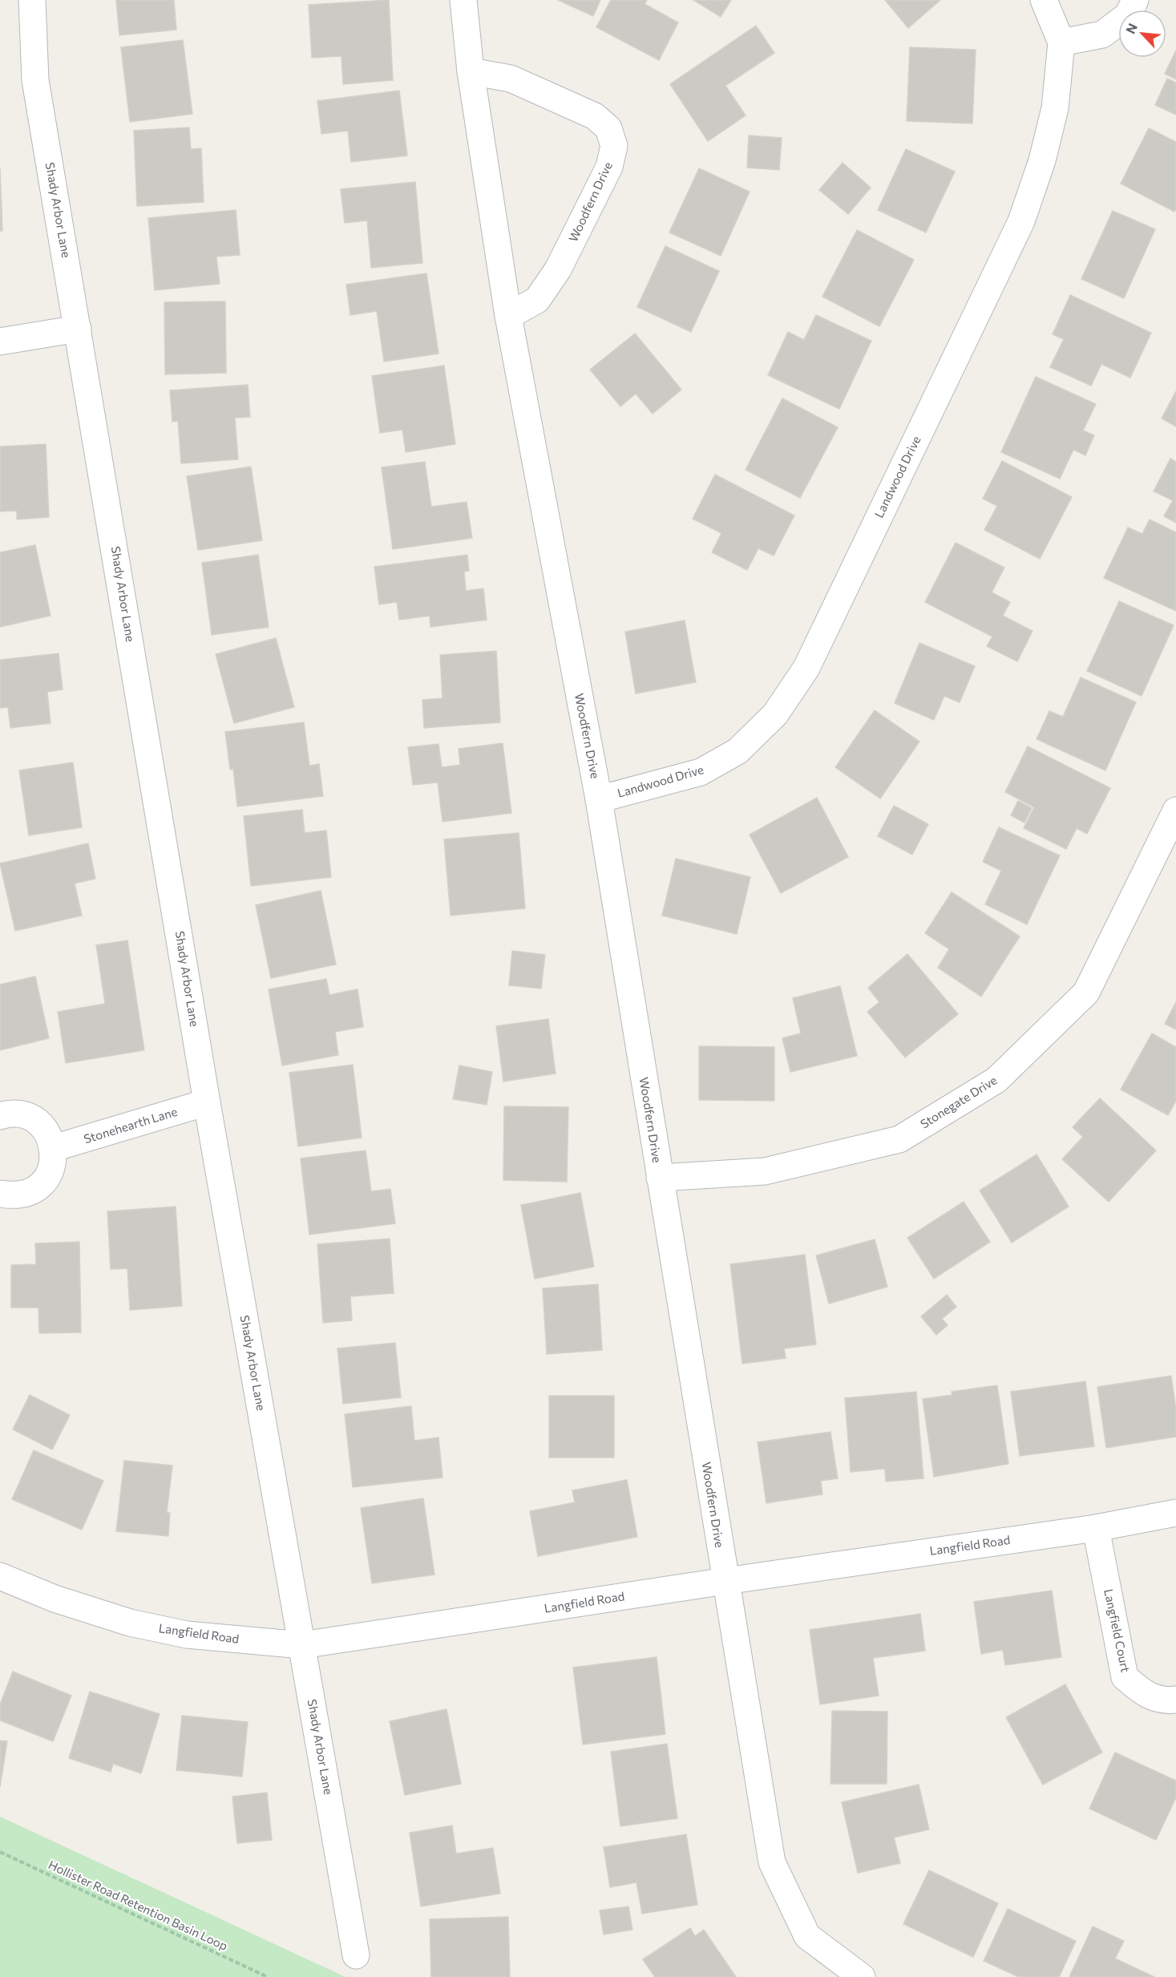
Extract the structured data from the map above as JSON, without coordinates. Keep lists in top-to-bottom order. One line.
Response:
{"streets":{"street":["Woodfern Drive","Shady Arbor Lane","Landwood Drive","Stonegate Drive","Stonehearth Lane","Langfield Road","Langfield Court"],"path":["Hollister Road Retention Basin Loop"]},"crossings":[["Woodfern Drive","Landwood Drive"],["Woodfern Drive","Stonegate Drive"],["Woodfern Drive","Langfield Road"],["Shady Arbor Lane","Stonehearth Lane"],["Shady Arbor Lane","Langfield Road"],["Langfield Road","Langfield Court"]],"north":"top left"}
